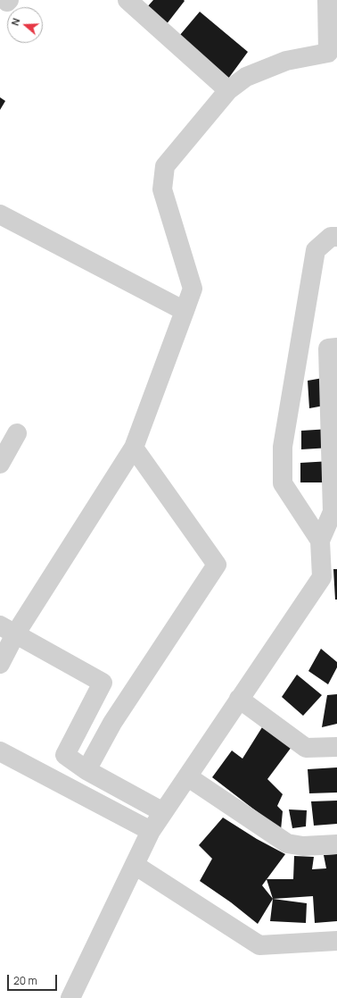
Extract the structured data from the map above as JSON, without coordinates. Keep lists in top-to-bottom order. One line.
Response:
{"scale_bar":"20 m","north":"left"}
